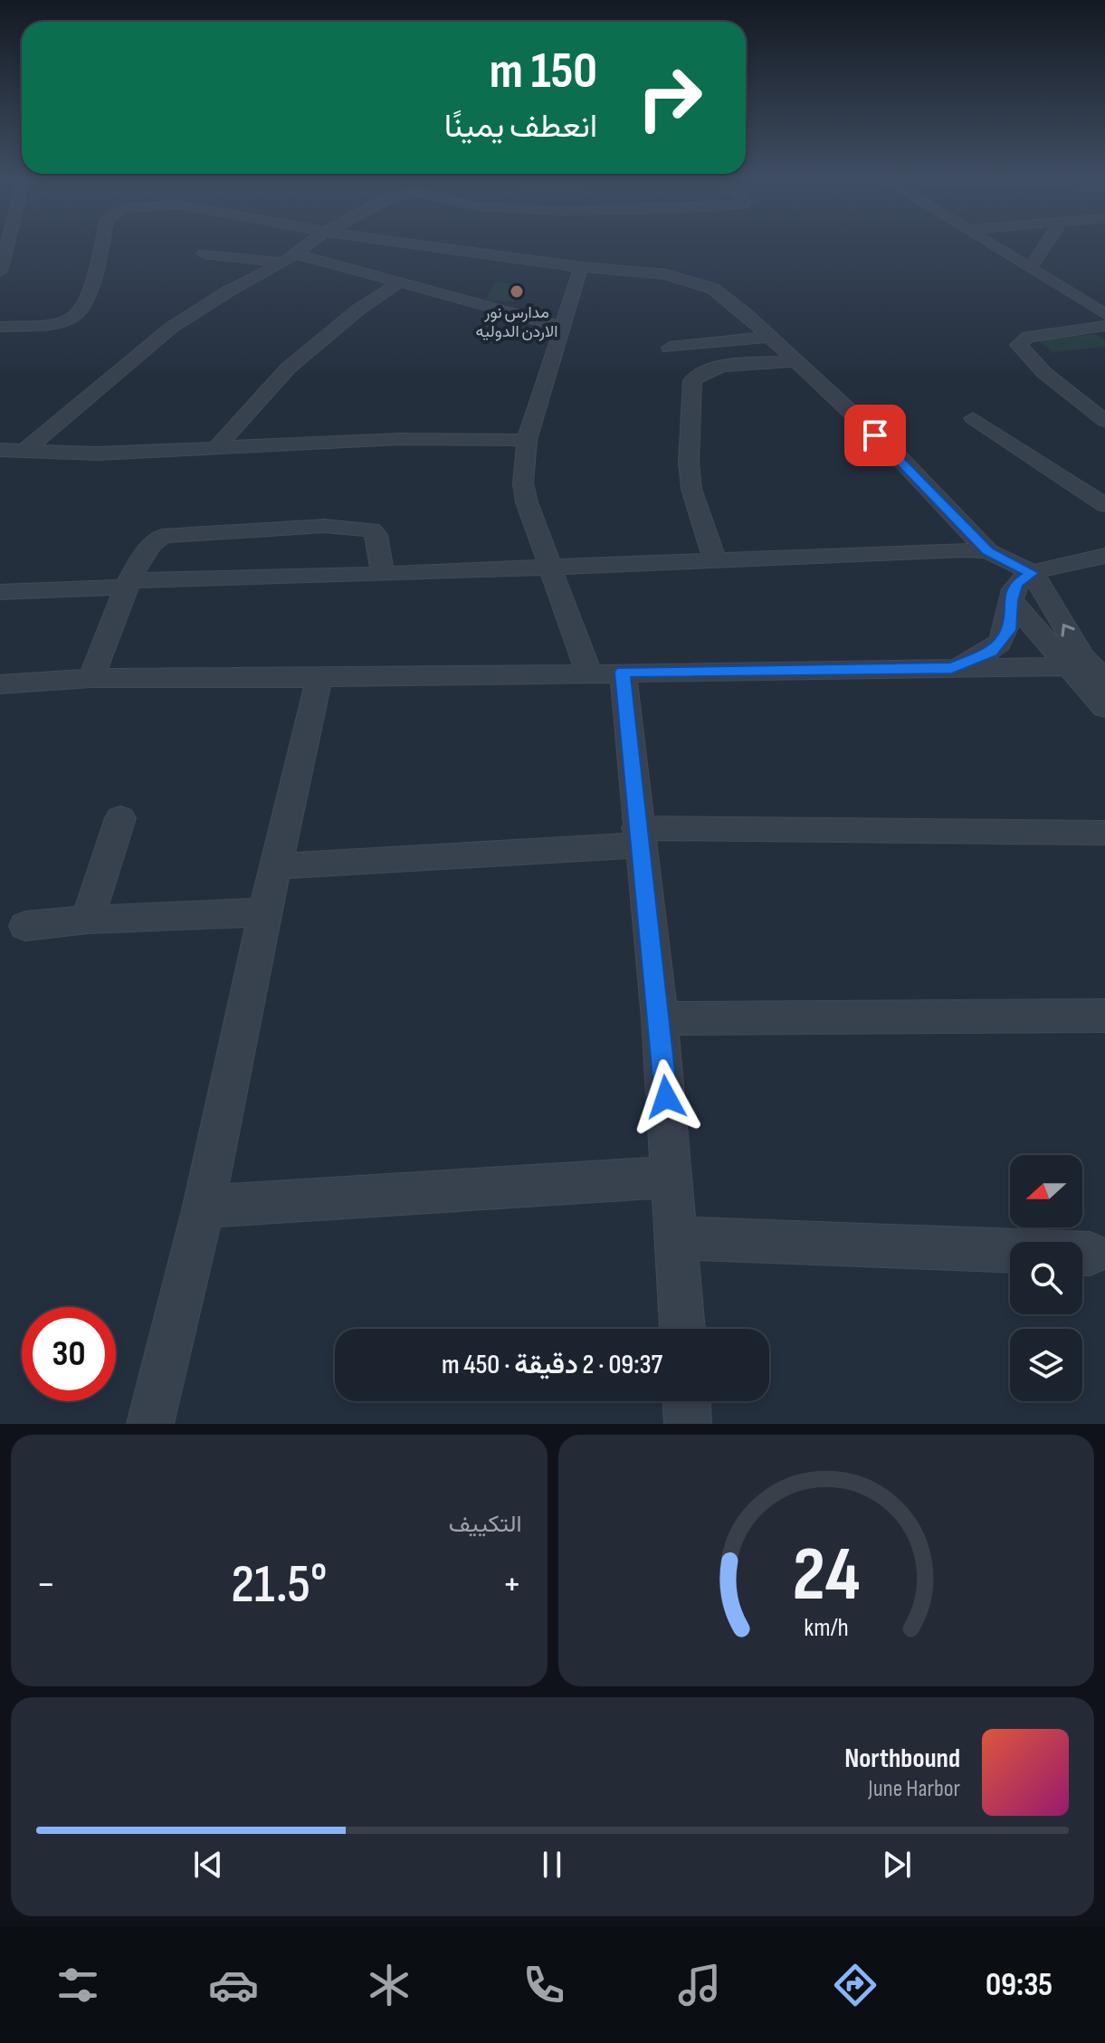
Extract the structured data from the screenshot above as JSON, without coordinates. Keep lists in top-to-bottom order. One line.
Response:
{"places":["مدارس نور الاردن الدوليه"],"north":"left","page":{"turn":["150 m","انعطف يمينًا"],"limit":"30","trip":"09:37 · 2 دقيقة · 450 m","tile":"التكييف","heat":["−","21.5°","+"],"song":["Northbound","June Harbor"],"tabs":"09:35","gauge":["24","km/h"]}}
